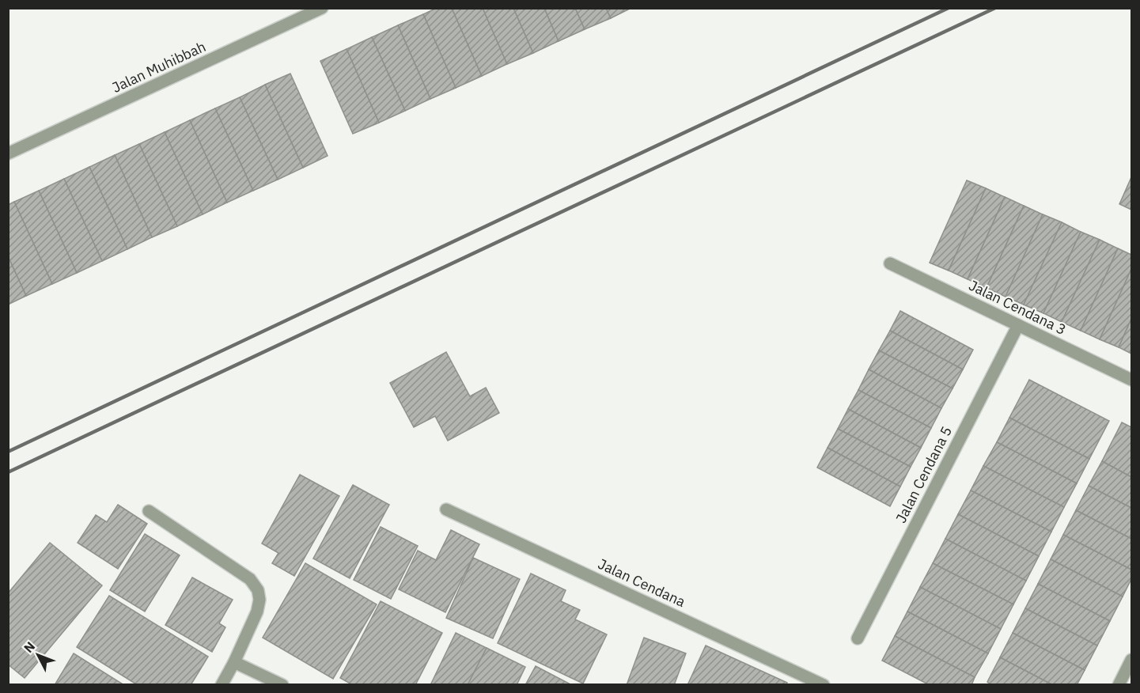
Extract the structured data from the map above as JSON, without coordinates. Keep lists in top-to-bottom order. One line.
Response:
{"streets":{"street":["Jalan Muhibbah","Jalan Cendana 3","Jalan Cendana 5","Jalan Cendana"]},"crossings":[["Jalan Cendana 3","Jalan Cendana 5"]],"north":"top left"}
